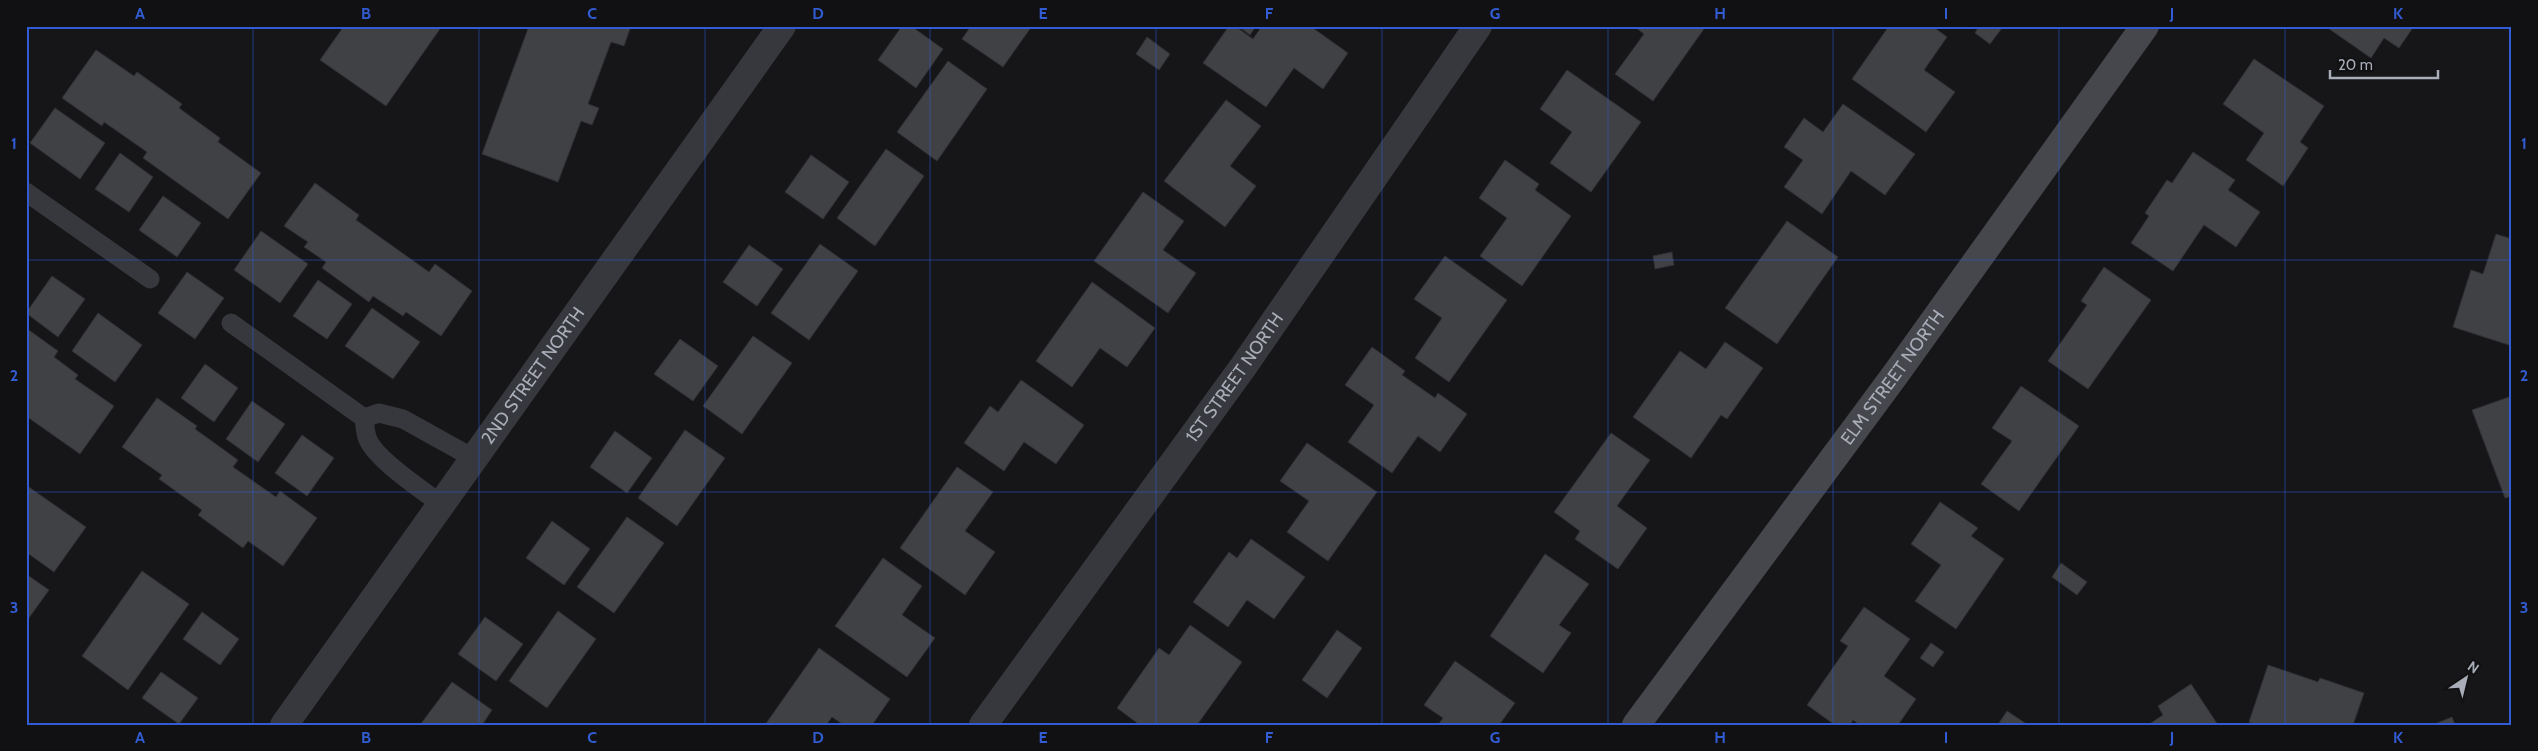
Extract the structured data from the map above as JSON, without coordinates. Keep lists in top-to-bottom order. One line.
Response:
{"streets":{"street":["2ND STREET NORTH","ELM STREET NORTH","1ST STREET NORTH"]},"scale_bar":"20 m","north":"top right","grid":{"columns":["A","B","C","D","E","F","G","H","I","J","K"],"rows":["1","2","3"]}}
